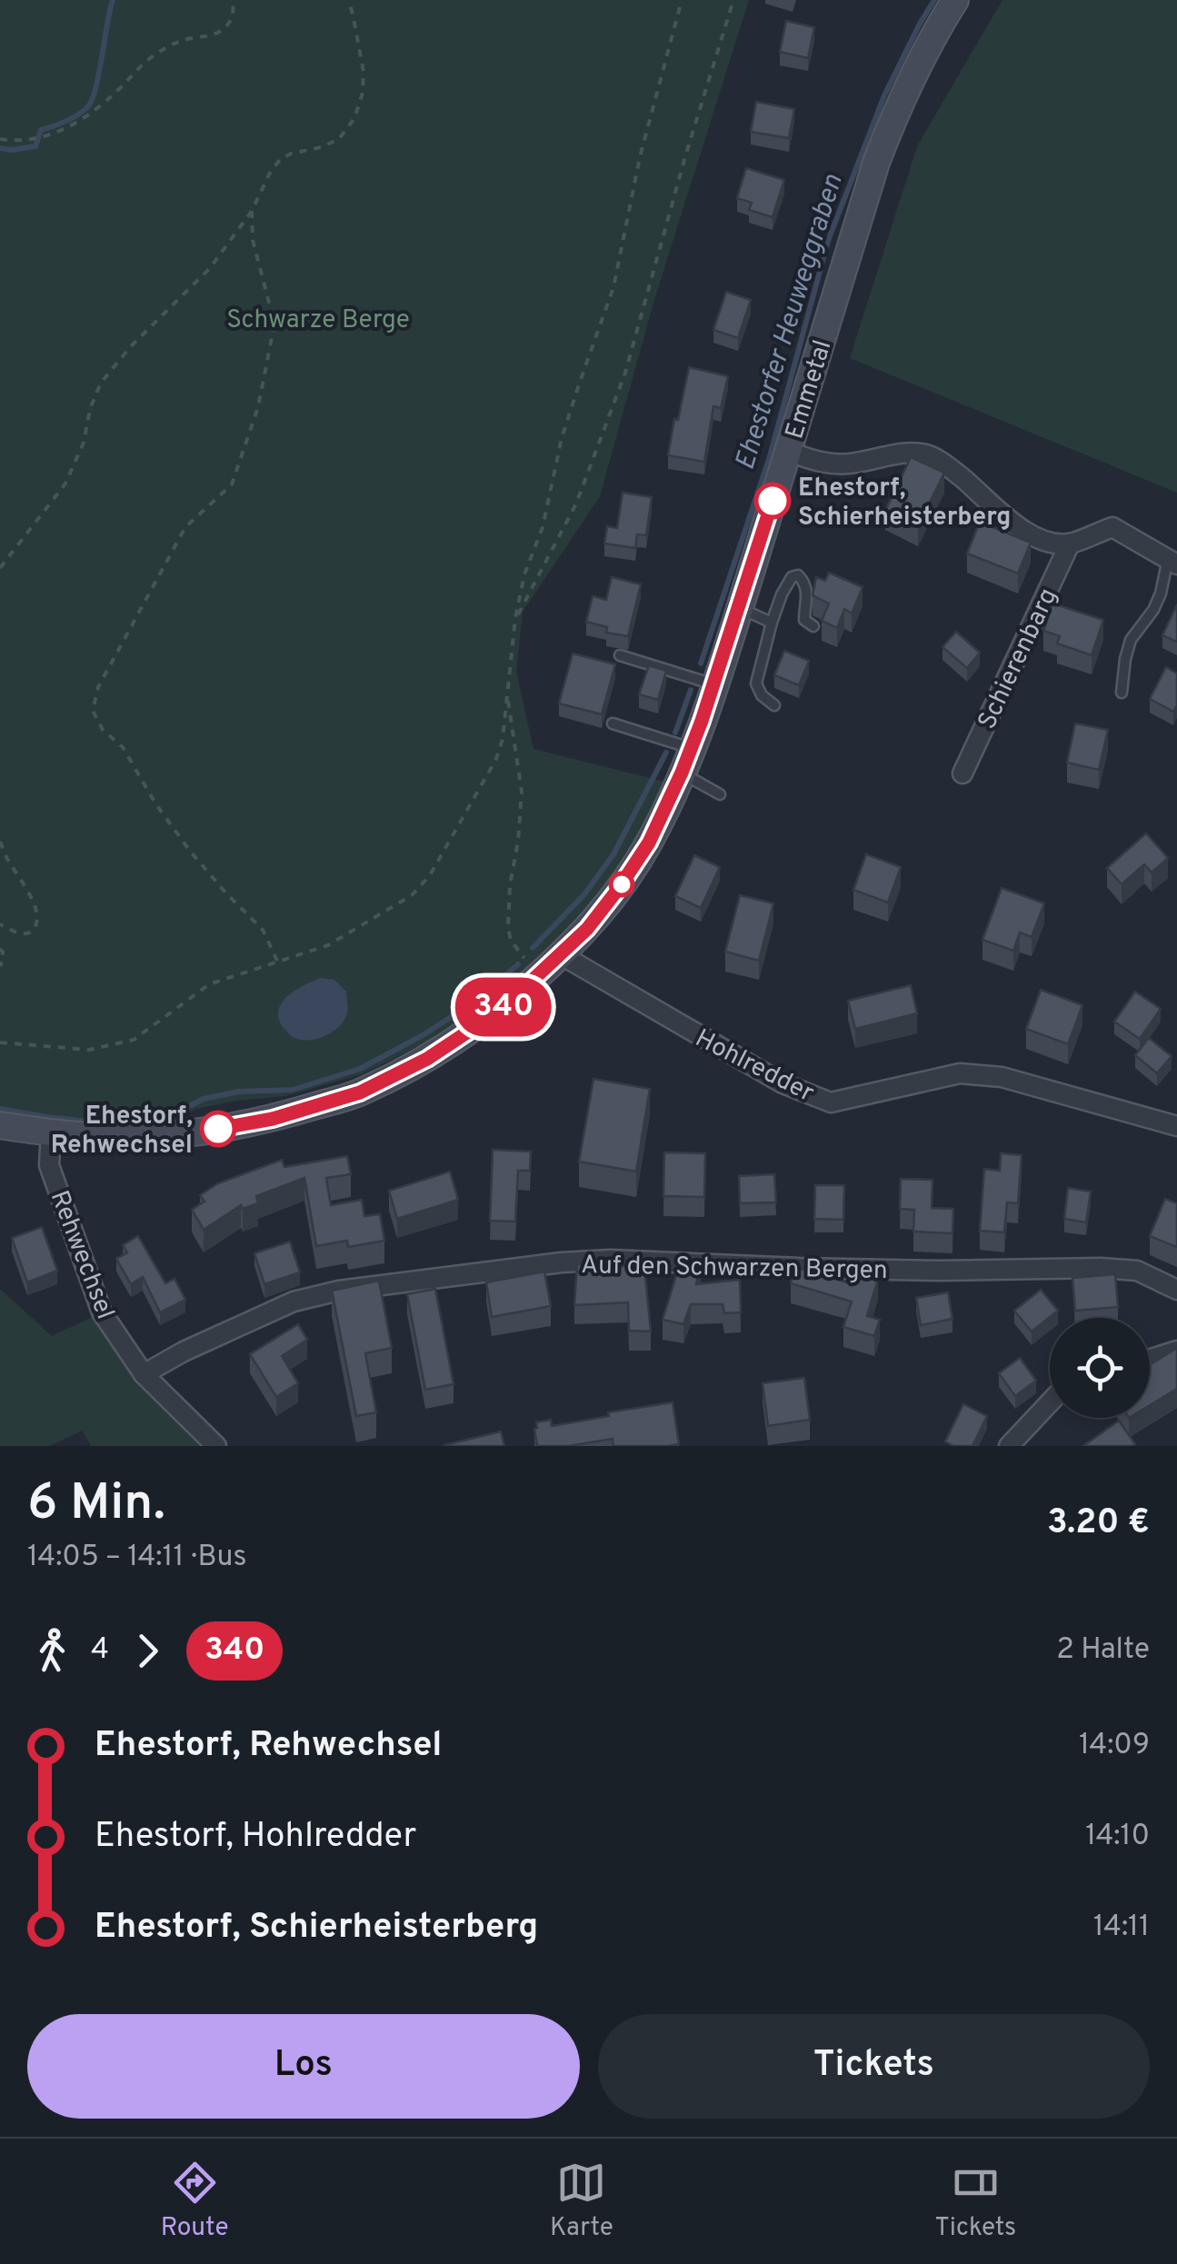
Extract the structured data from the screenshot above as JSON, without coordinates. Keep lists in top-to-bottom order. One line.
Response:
{"streets":{"main road":["Emmetal"],"street":["Schierenbarg","Hohlredder","Rehwechsel","Auf den Schwarzen Bergen"]},"crossings":[["Emmetal","Hohlredder"],["Emmetal","Rehwechsel"],["Rehwechsel","Auf den Schwarzen Bergen"]],"water":["Ehestorfer Heuweggraben"],"parks":["Schwarze Berge"],"places":["Ehestorf, Schierheisterberg","Ehestorf, Rehwechsel"],"lines":["bus line 340"],"page":{"on_map":"340","heading":["6 Min.","14:05 – 14:11 · Bus","3.20 €"],"legs":["4","340","2 Halte"],"list":[{"name":"Ehestorf, Rehwechsel","value":"14:09"},{"name":"Ehestorf, Hohlredder","value":"14:10"},{"name":"Ehestorf, Schierheisterberg","value":"14:11"}],"buttons":["Los","Tickets"],"tabs":["Route","Karte","Tickets"]}}
